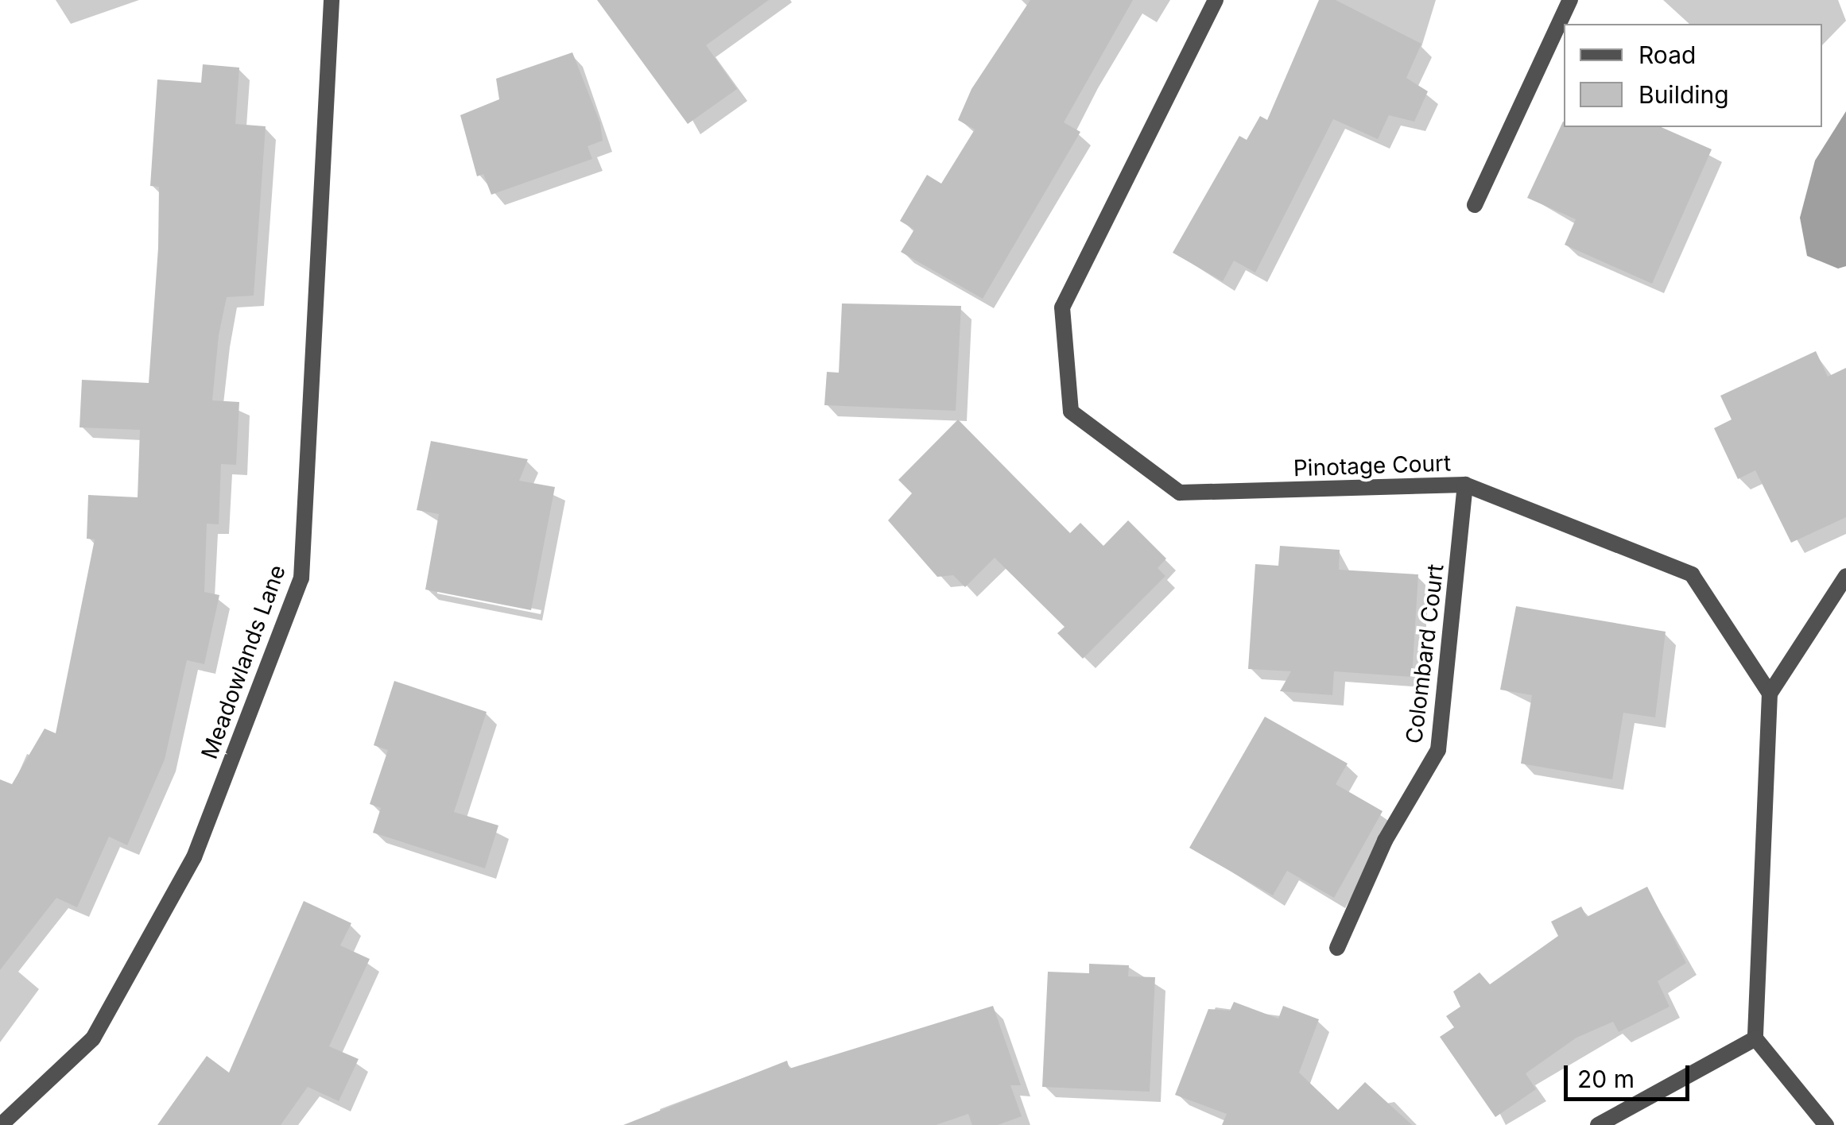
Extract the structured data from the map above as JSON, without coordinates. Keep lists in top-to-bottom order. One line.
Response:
{"streets":{"street":["Pinotage Court","Colombard Court","Meadowlands Lane"]},"crossings":[["Pinotage Court","Colombard Court"]],"legend":["Road","Building"],"scale_bar":"20 m"}
